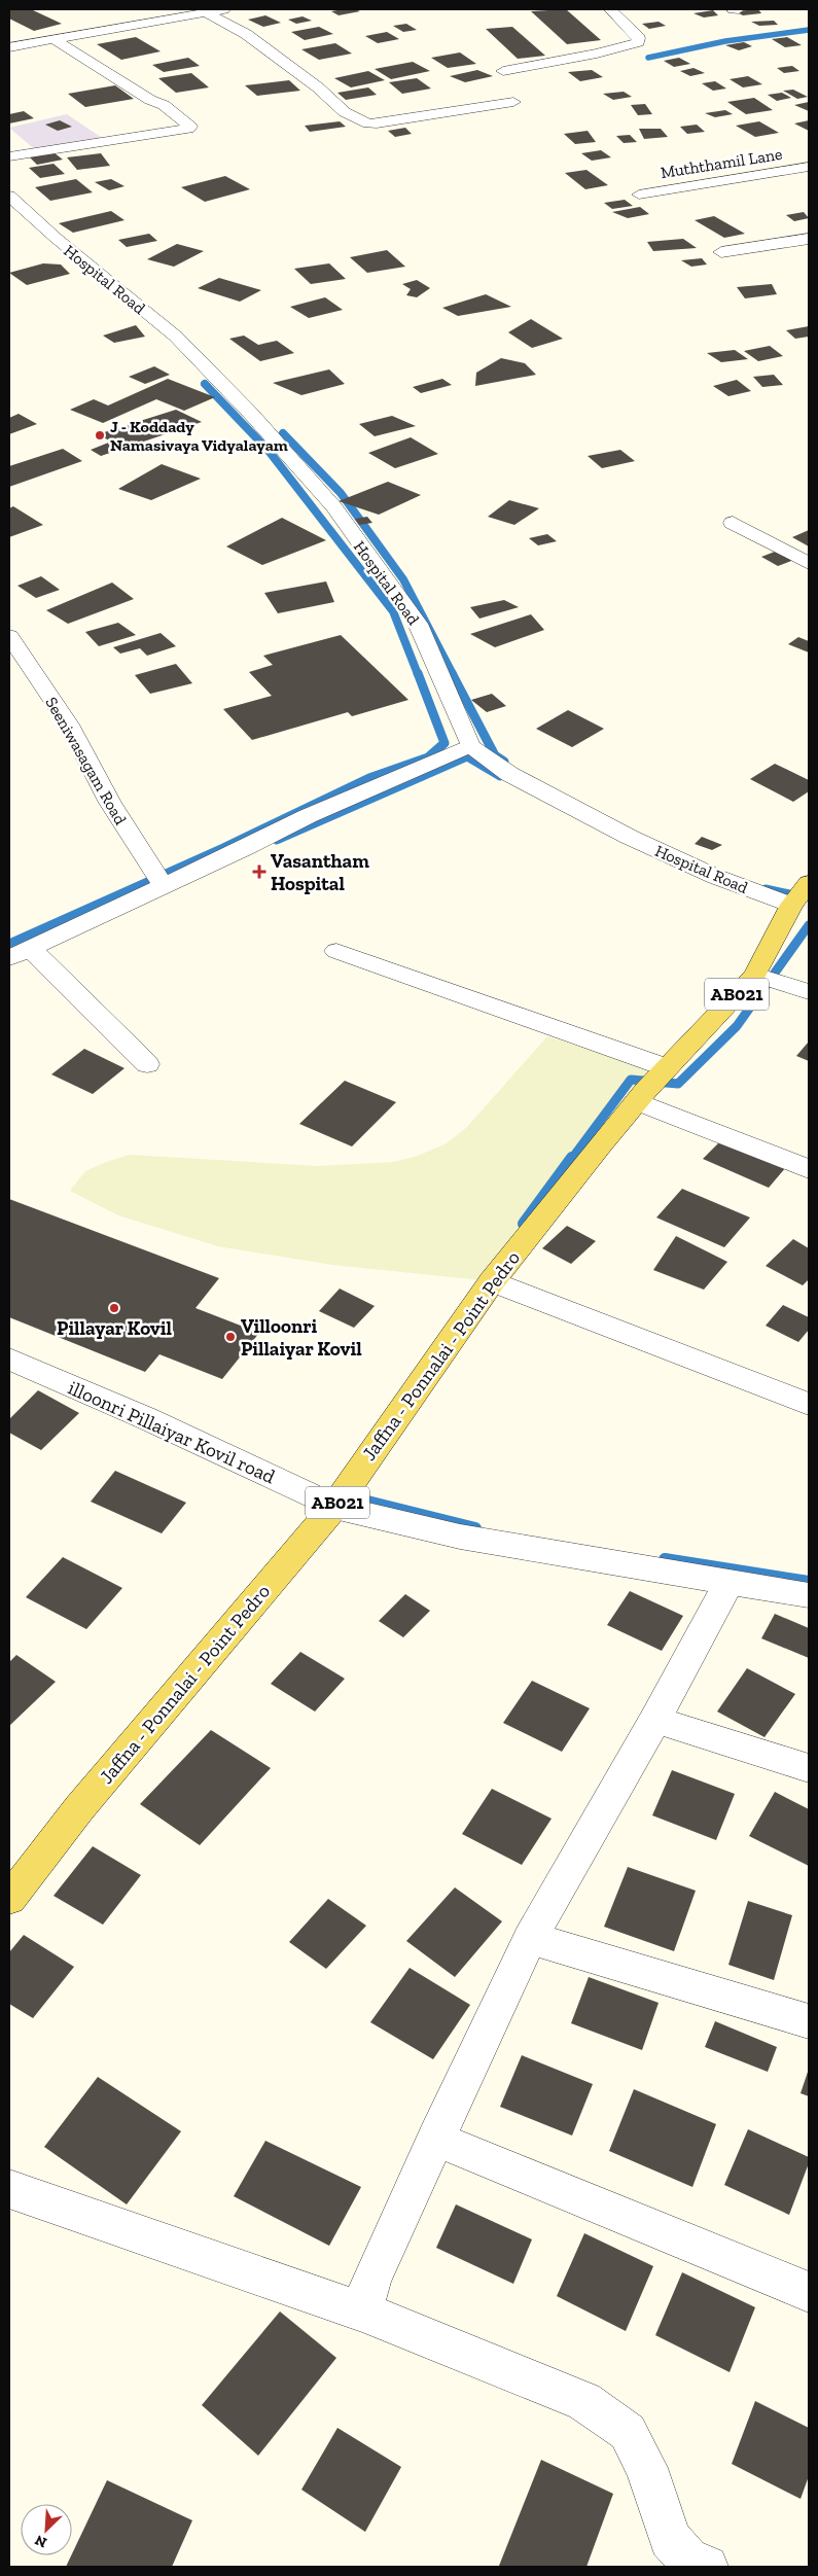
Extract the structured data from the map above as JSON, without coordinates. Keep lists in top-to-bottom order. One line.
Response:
{"streets":{"main road":["AB021","Jaffna - Ponnalai - Point Pedro"],"street":["Muththamil Lane","Hospital Road","Seeniwasagam Road","illoonri Pillaiyar Kovil road"]},"crossings":[["Hospital Road","Jaffna - Ponnalai - Point Pedro"],["Jaffna - Ponnalai - Point Pedro","illoonri Pillaiyar Kovil road"]],"places":{"other":["J - Koddady Namasivaya Vidyalayam","Pillayar Kovil","Villoonri Pillaiyar Kovil"],"health":["Vasantham Hospital"]},"north":"bottom left"}
